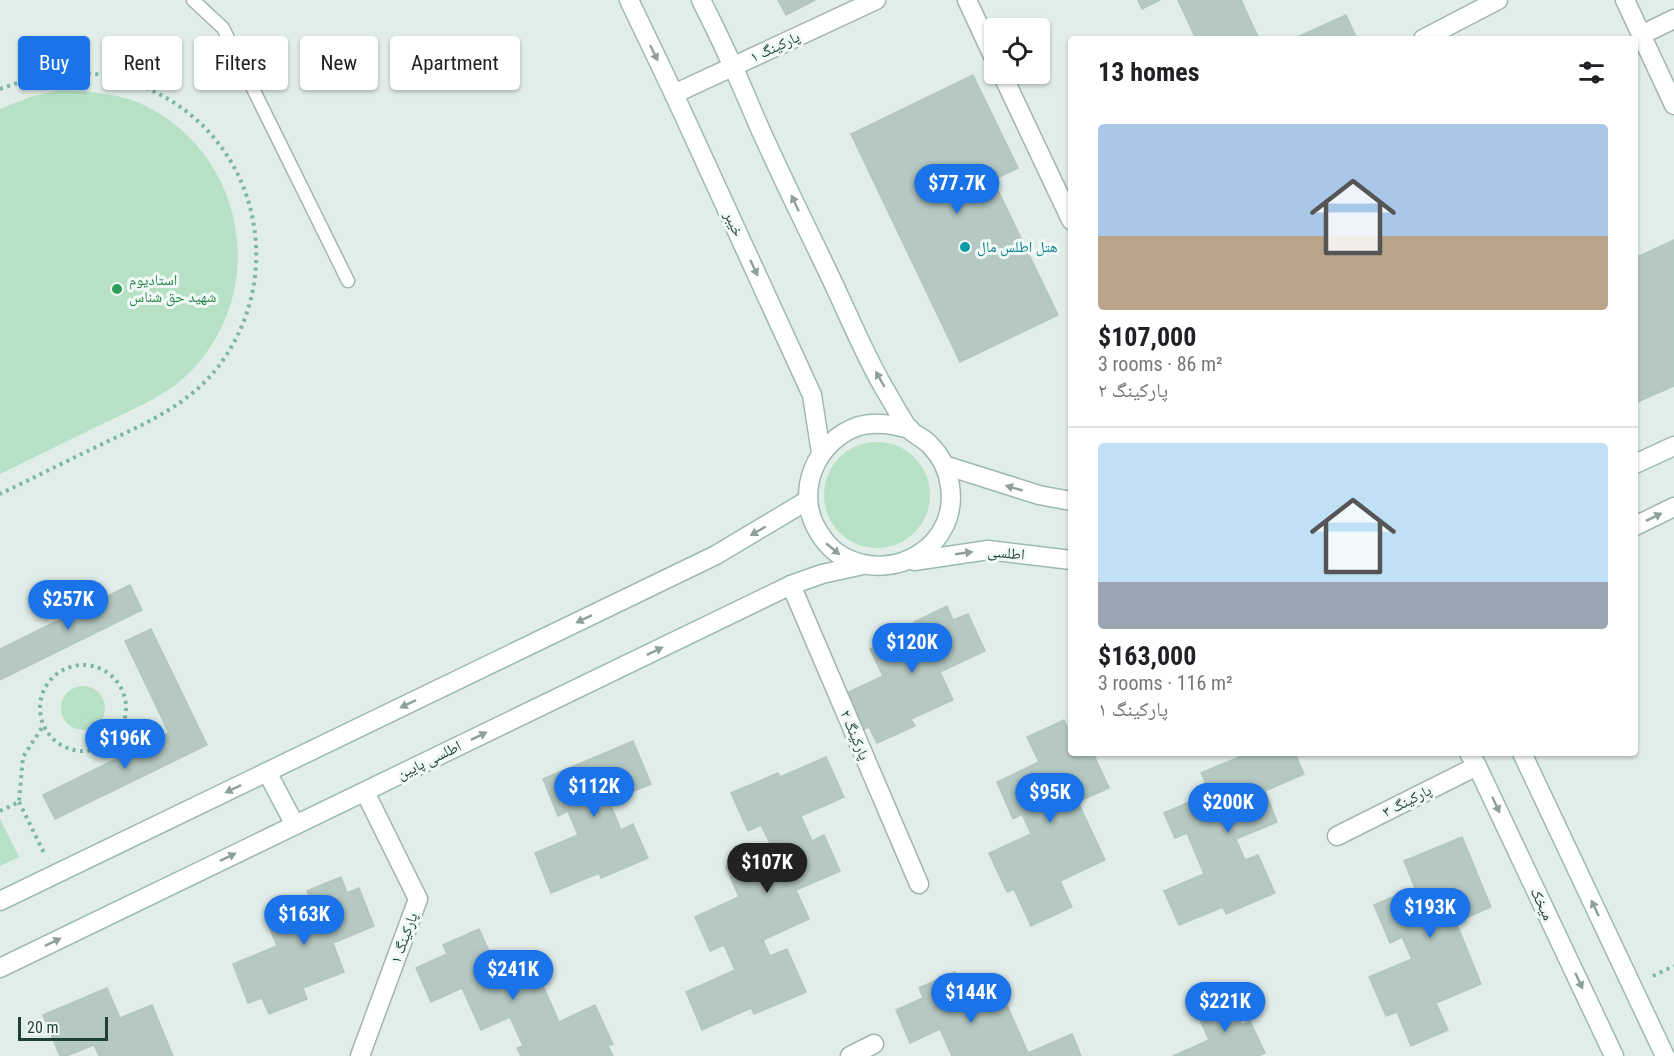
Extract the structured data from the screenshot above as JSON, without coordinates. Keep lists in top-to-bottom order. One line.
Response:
{"streets":{"street":["پارکینگ ۱","خیبر","اطلسی","پارکینگ ۲","اطلسی پایین","پارکینگ ۳","میخک"]},"crossings":[["پارکینگ ۱","خیبر"],["پارکینگ ۱","اطلسی پایین"],["خیبر","اطلسی"],["خیبر","اطلسی پایین"],["اطلسی","اطلسی پایین"],["پارکینگ ۲","اطلسی پایین"],["پارکینگ ۳","میخک"]],"places":["هتل اطلس مال","استادیوم شهید حق شناس"],"scale_bar":"20 m","page":{"chip":["Buy","Rent","Filters","New","Apartment"],"heading":"13 homes","list":[{"name":"$107,000","note":"3 rooms · 86 m² · پارکینگ ۲"},{"name":"$163,000","note":"3 rooms · 116 m² · پارکینگ ۱"}],"price":["$77.7K","$257K","$120K","$196K","$112K","$95K","$200K","$107K","$193K","$163K","$241K","$144K","$221K"],"scale":"20 m"}}
